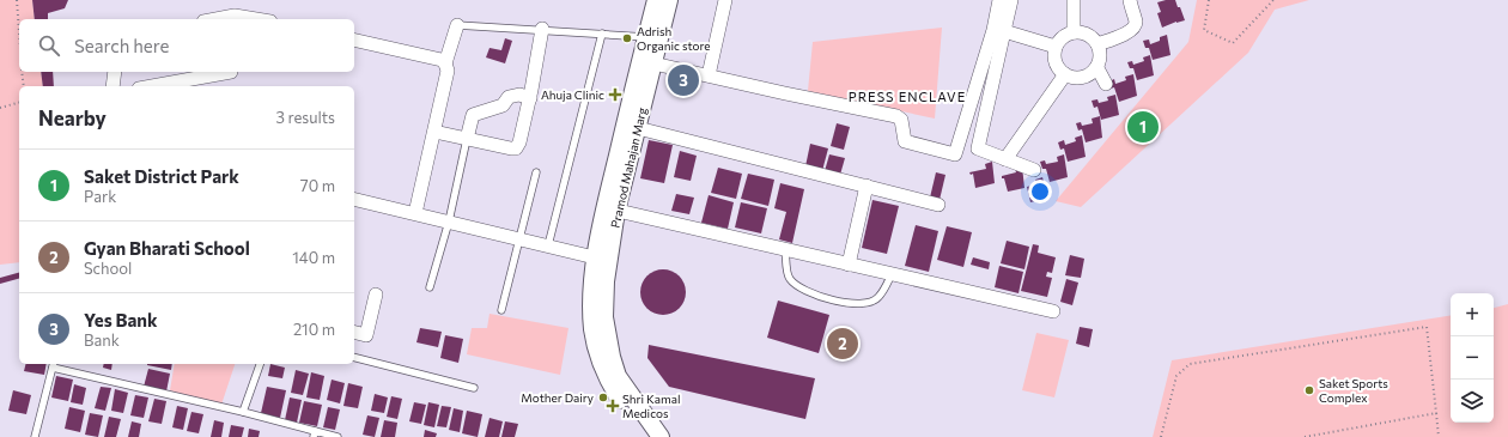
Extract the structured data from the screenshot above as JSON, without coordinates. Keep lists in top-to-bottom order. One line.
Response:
{"streets":{"street":["Pramod Mahajan Marg"]},"districts":["PRESS ENCLAVE"],"places":{"other":["Adrish Organic store","Saket Sports Complex","Mother Dairy"],"health":["Ahuja Clinic","Shri Kamal Medicos"]},"page":{"search":"Search here","pins":["3","1","2"],"heading":["Nearby","3 results"],"list":[{"mark":"1","name":"Saket District Park","note":"Park","value":"70 m"},{"mark":"2","name":"Gyan Bharati School","note":"School","value":"140 m"},{"mark":"3","name":"Yes Bank","note":"Bank","value":"210 m"}],"map_buttons":["+","−"]}}
